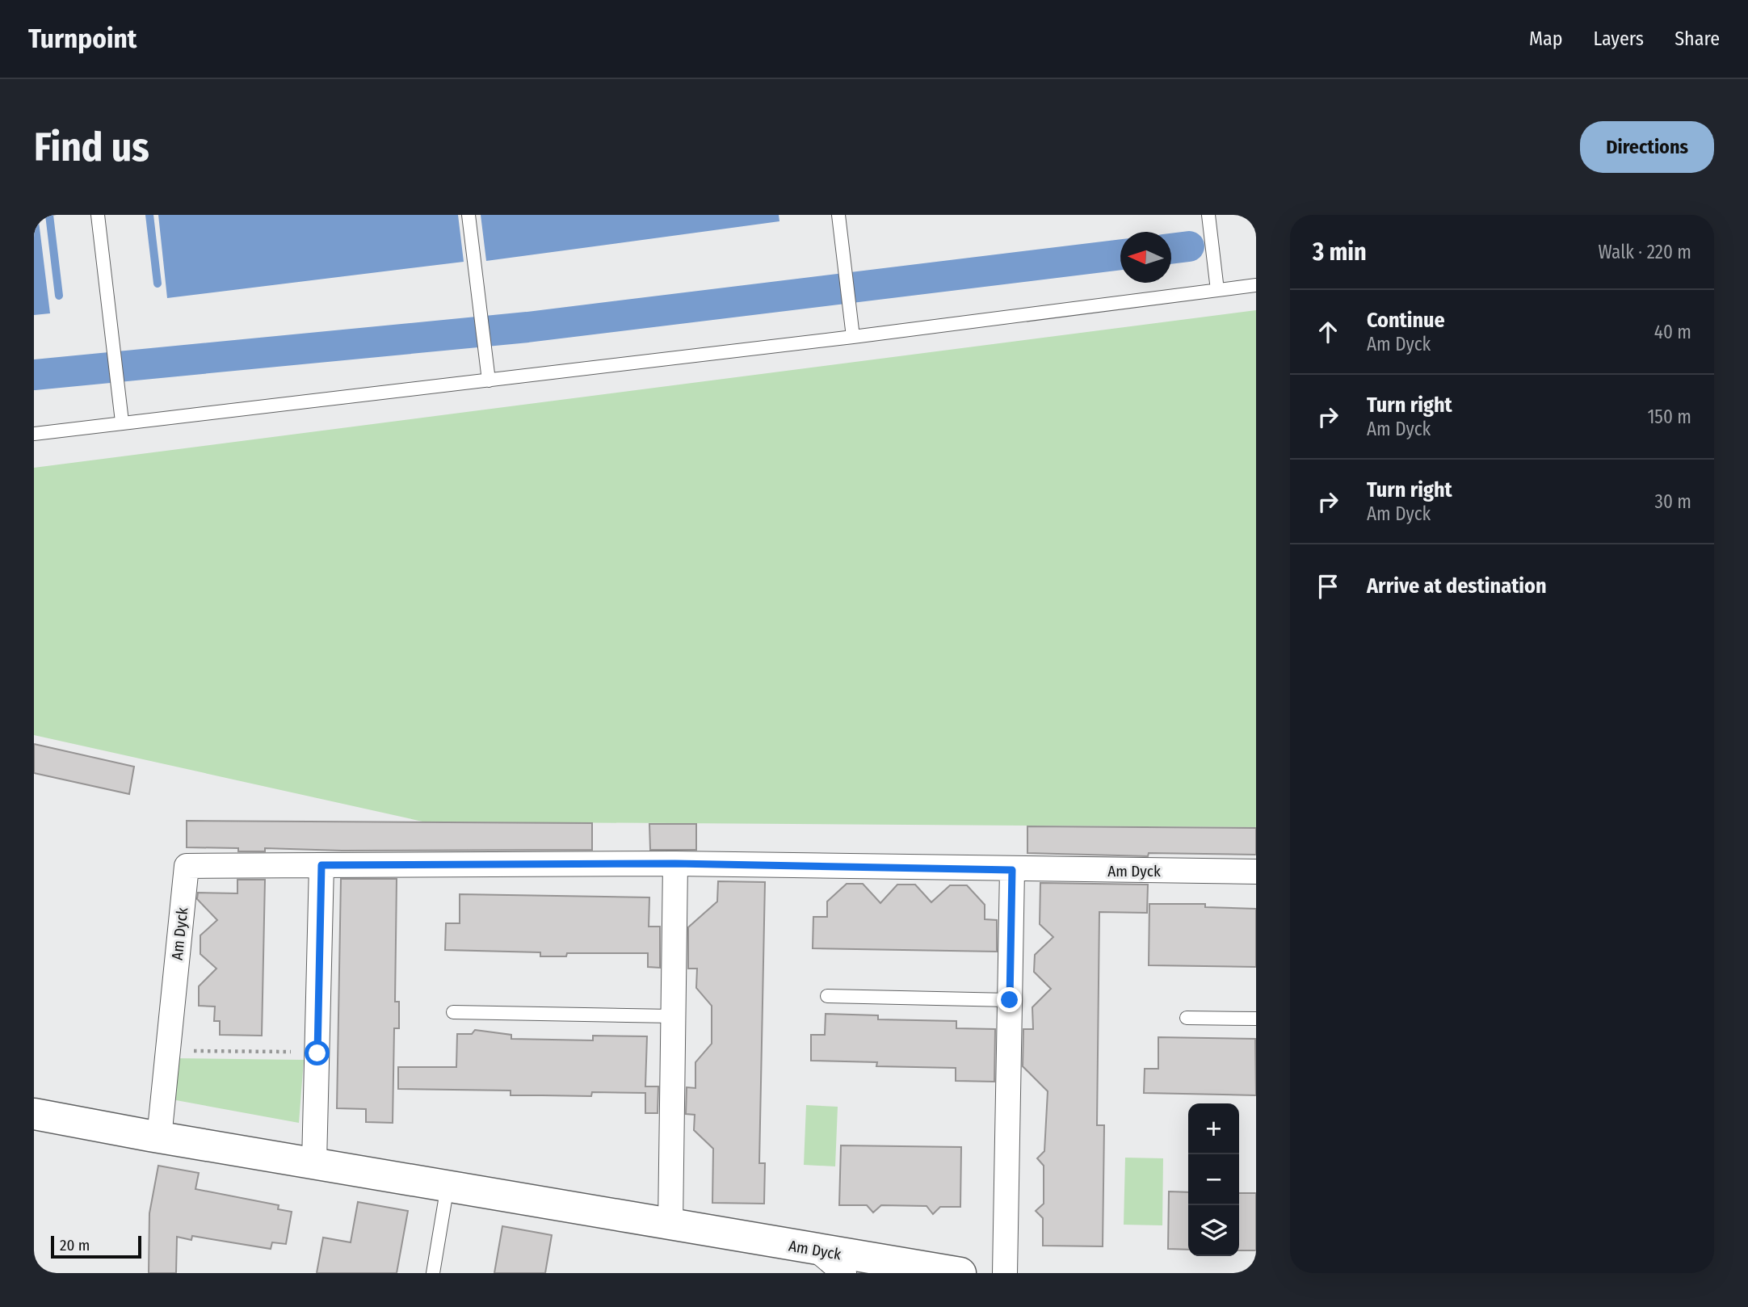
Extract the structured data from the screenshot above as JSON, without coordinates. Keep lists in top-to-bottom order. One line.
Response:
{"streets":{"main road":["Am Dyck"]},"scale_bar":"20 m","north":"left","page":{"header":"Turnpoint","nav":["Map","Layers","Share"],"buttons":"Directions","title":"Find us","heading":["3 min","Walk · 220 m"],"list":[["Continue","Am Dyck","40 m"],["Turn right","Am Dyck","150 m"],["Turn right","Am Dyck","30 m"],"Arrive at destination"],"map_buttons":["+","−"],"scale":"20 m"}}
